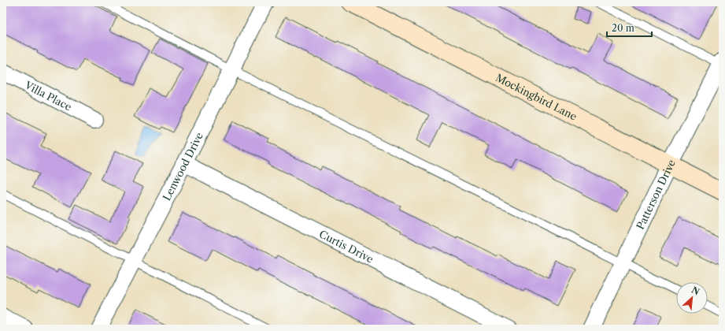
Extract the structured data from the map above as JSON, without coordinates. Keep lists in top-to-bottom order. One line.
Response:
{"streets":{"main road":["Mockingbird Lane"],"street":["Villa Place","Lenwood Drive","Patterson Drive","Curtis Drive"]},"crossings":[["Mockingbird Lane","Patterson Drive"],["Lenwood Drive","Curtis Drive"]],"scale_bar":"20 m","north":"top right"}
